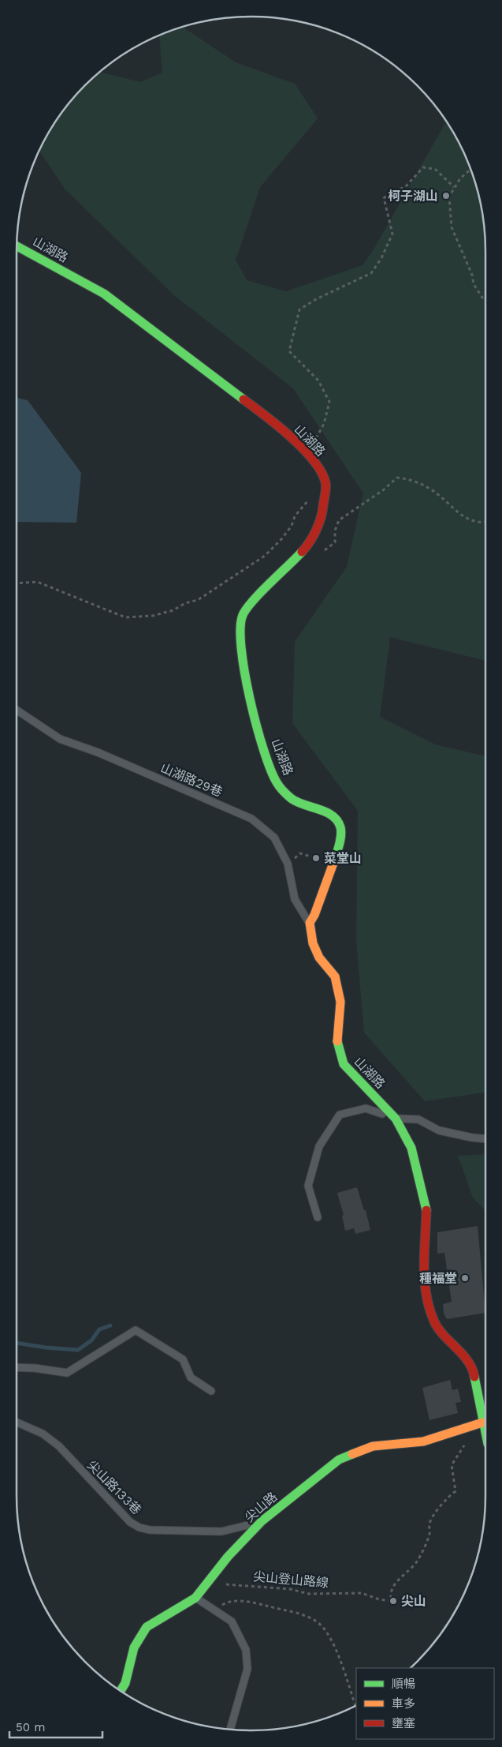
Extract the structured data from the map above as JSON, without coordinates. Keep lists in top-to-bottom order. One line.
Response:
{"streets":{"street":["山湖路","尖山路"],"lane":["山湖路29巷","尖山路133巷"],"path":["尖山登山路線"]},"crossings":[["山湖路","山湖路29巷"],["山湖路","尖山路"],["尖山路133巷","尖山路"]],"places":["柯子湖山","菜堂山","種福堂","尖山"],"legend":["順暢","車多","壅塞"],"scale_bar":"50 m"}
